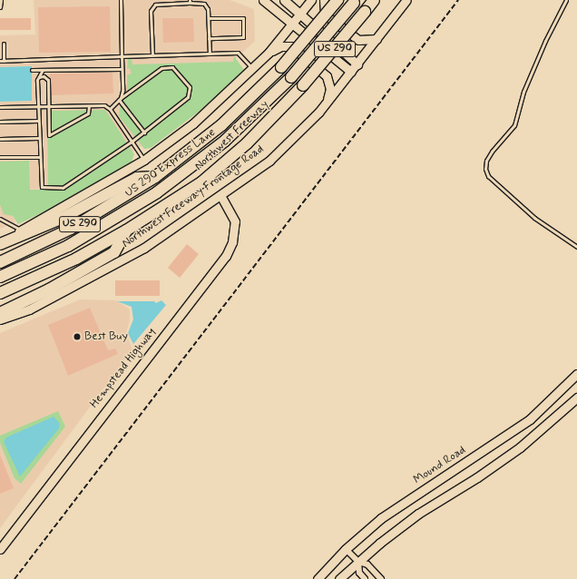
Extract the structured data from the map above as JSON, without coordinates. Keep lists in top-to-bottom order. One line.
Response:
{"streets":{"highway":["US 290","Northwest Freeway","US 290 Express Lane"],"street":["Northwest Freeway Frontage Road","Hempstead Highway","Mound Road"]},"crossings":[["Northwest Freeway Frontage Road","Hempstead Highway"]],"places":["Best Buy"]}
